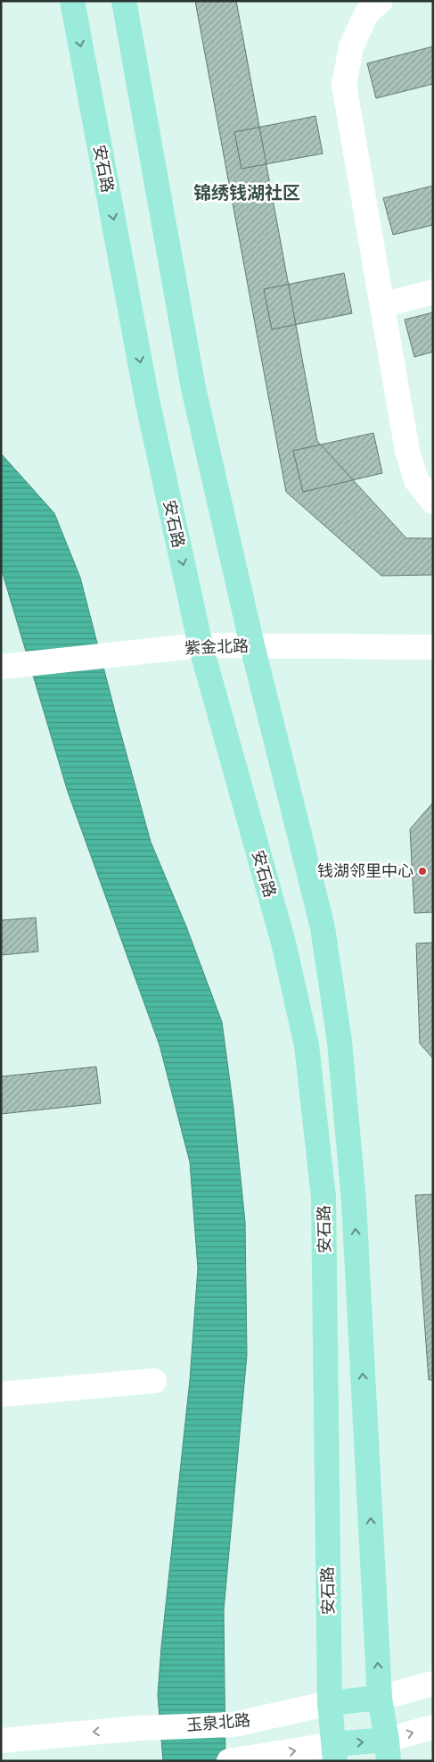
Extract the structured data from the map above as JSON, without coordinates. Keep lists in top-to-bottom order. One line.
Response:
{"streets":{"main road":["安石路","玉泉北路"],"street":["紫金北路"]},"crossings":[["安石路","紫金北路"],["安石路","玉泉北路"]],"one_way":["玉泉北路"],"districts":["锦绣钱湖社区"],"places":["钱湖邻里中心"]}
